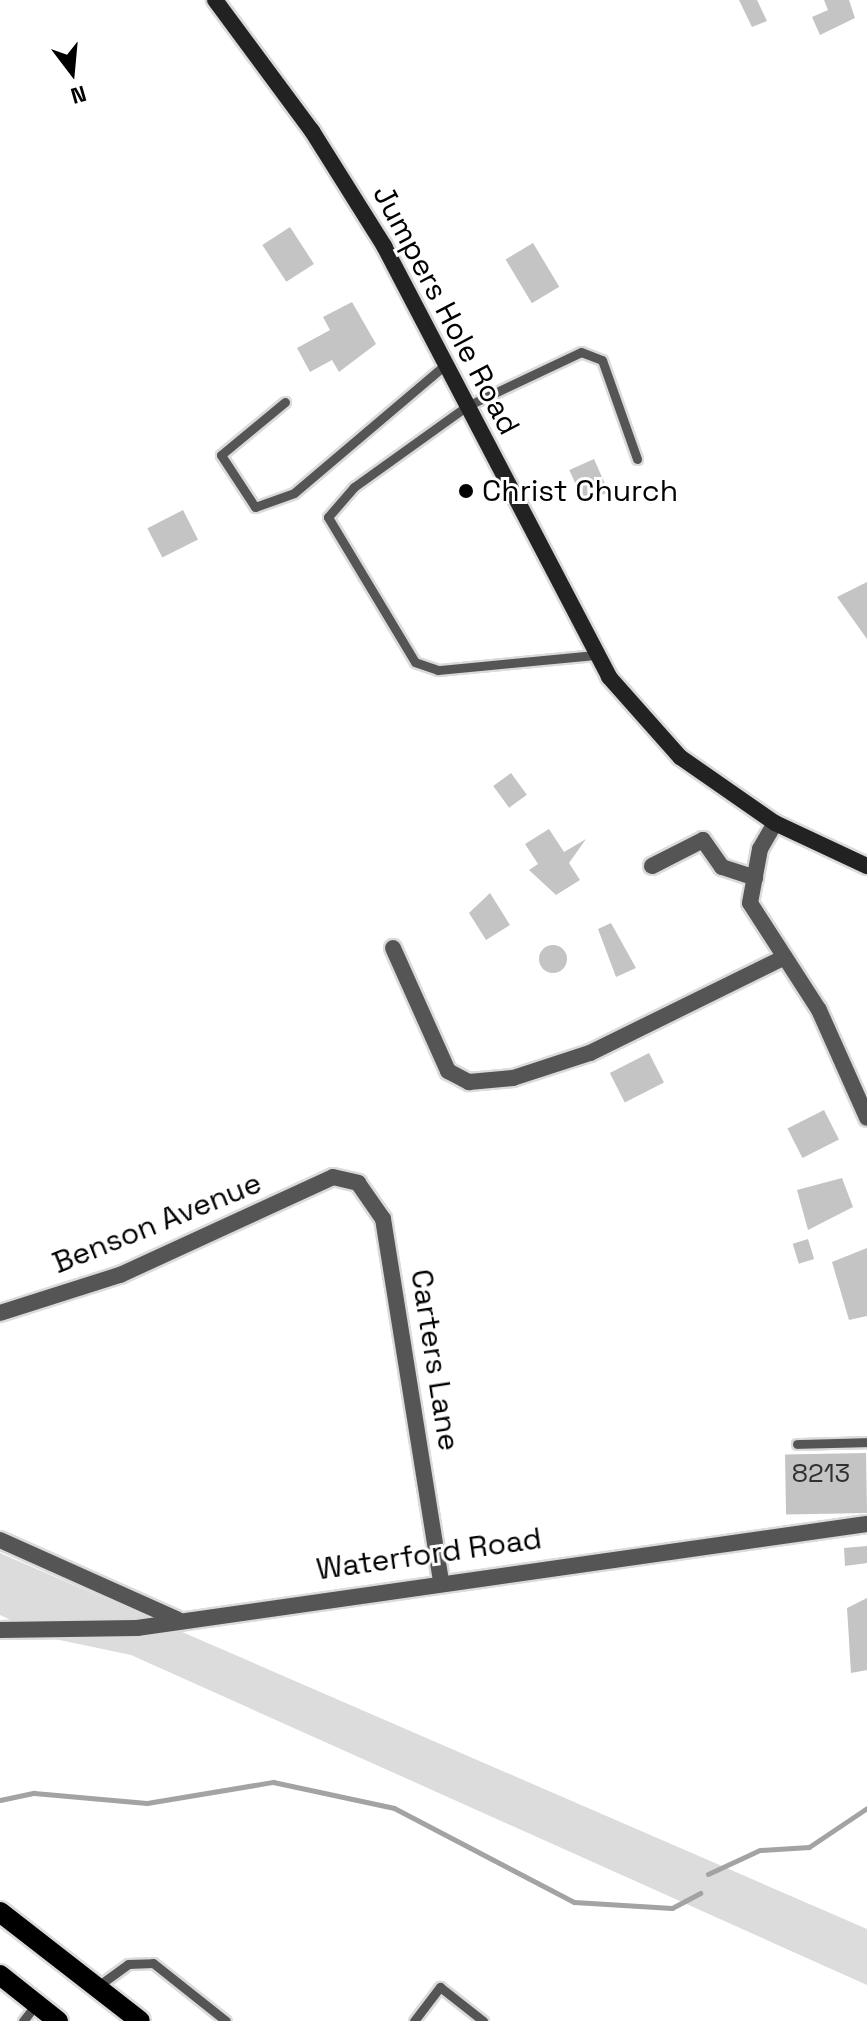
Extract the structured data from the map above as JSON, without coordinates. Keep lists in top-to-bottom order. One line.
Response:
{"streets":{"main road":["Jumpers Hole Road"],"street":["Benson Avenue","Carters Lane","Waterford Road"]},"crossings":[["Benson Avenue","Carters Lane"],["Carters Lane","Waterford Road"]],"places":["Christ Church"],"house_numbers":["8213"],"north":"bottom"}
